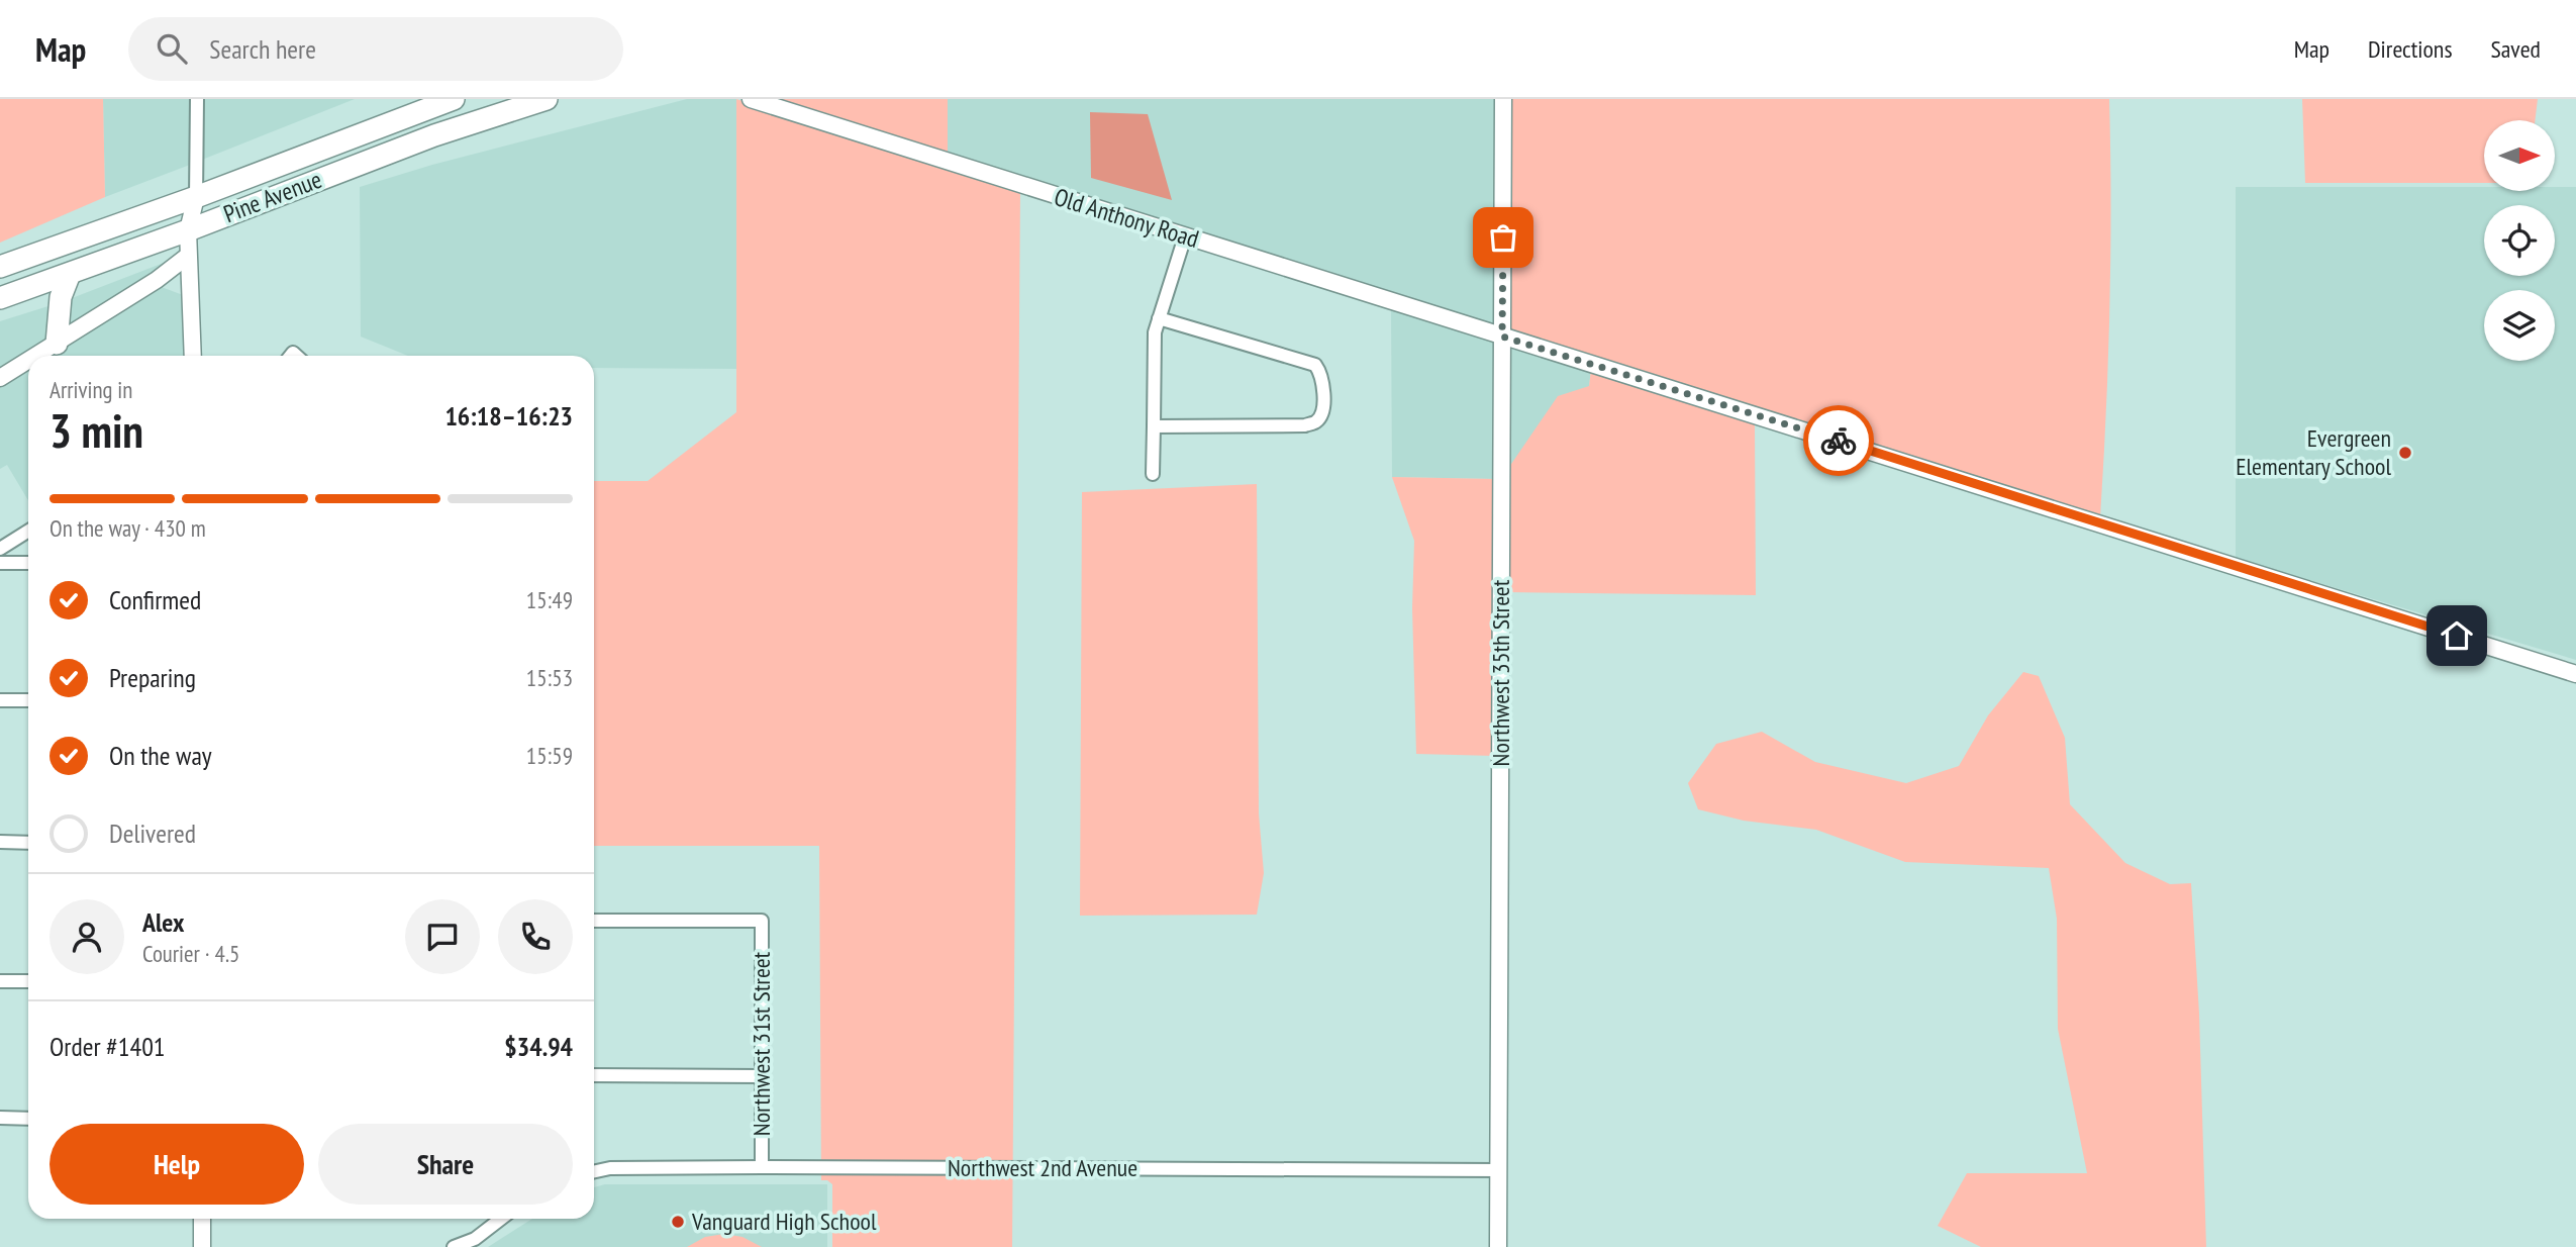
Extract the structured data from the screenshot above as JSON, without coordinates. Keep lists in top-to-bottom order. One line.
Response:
{"streets":{"highway":["Pine Avenue"],"street":["Old Anthony Road","Northwest 35th Street","Northwest 31st Street","Northwest 2nd Avenue"]},"crossings":[["Old Anthony Road","Northwest 35th Street"],["Northwest 35th Street","Northwest 2nd Avenue"],["Northwest 31st Street","Northwest 2nd Avenue"]],"places":["Evergreen Elementary School","Vanguard High School"],"north":"right","page":{"header":"Map","search":"Search here","nav":["Map","Directions","Saved"],"heading":["3 min","Arriving in","16:18–16:23"],"panel":["Alex","Courier · 4.5","Order #1401","$34.94"],"bar":"On the way · 430 m","list":[["Confirmed","15:49"],["Preparing","15:53"],["On the way","15:59"],"Delivered"],"buttons":["Help","Share"]}}
